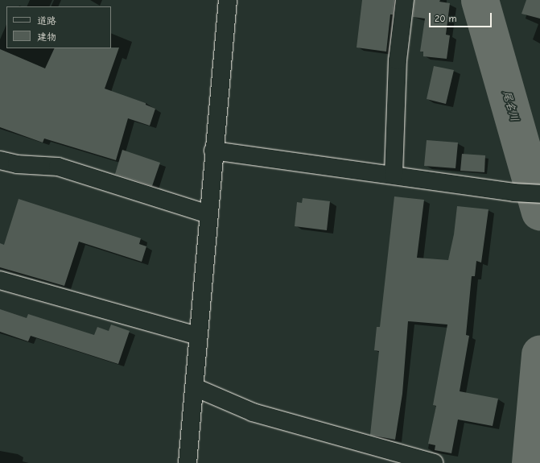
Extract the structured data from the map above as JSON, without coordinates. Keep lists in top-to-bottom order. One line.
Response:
{"water":["尾名川"],"legend":["道路","建物"],"scale_bar":"20 m"}
